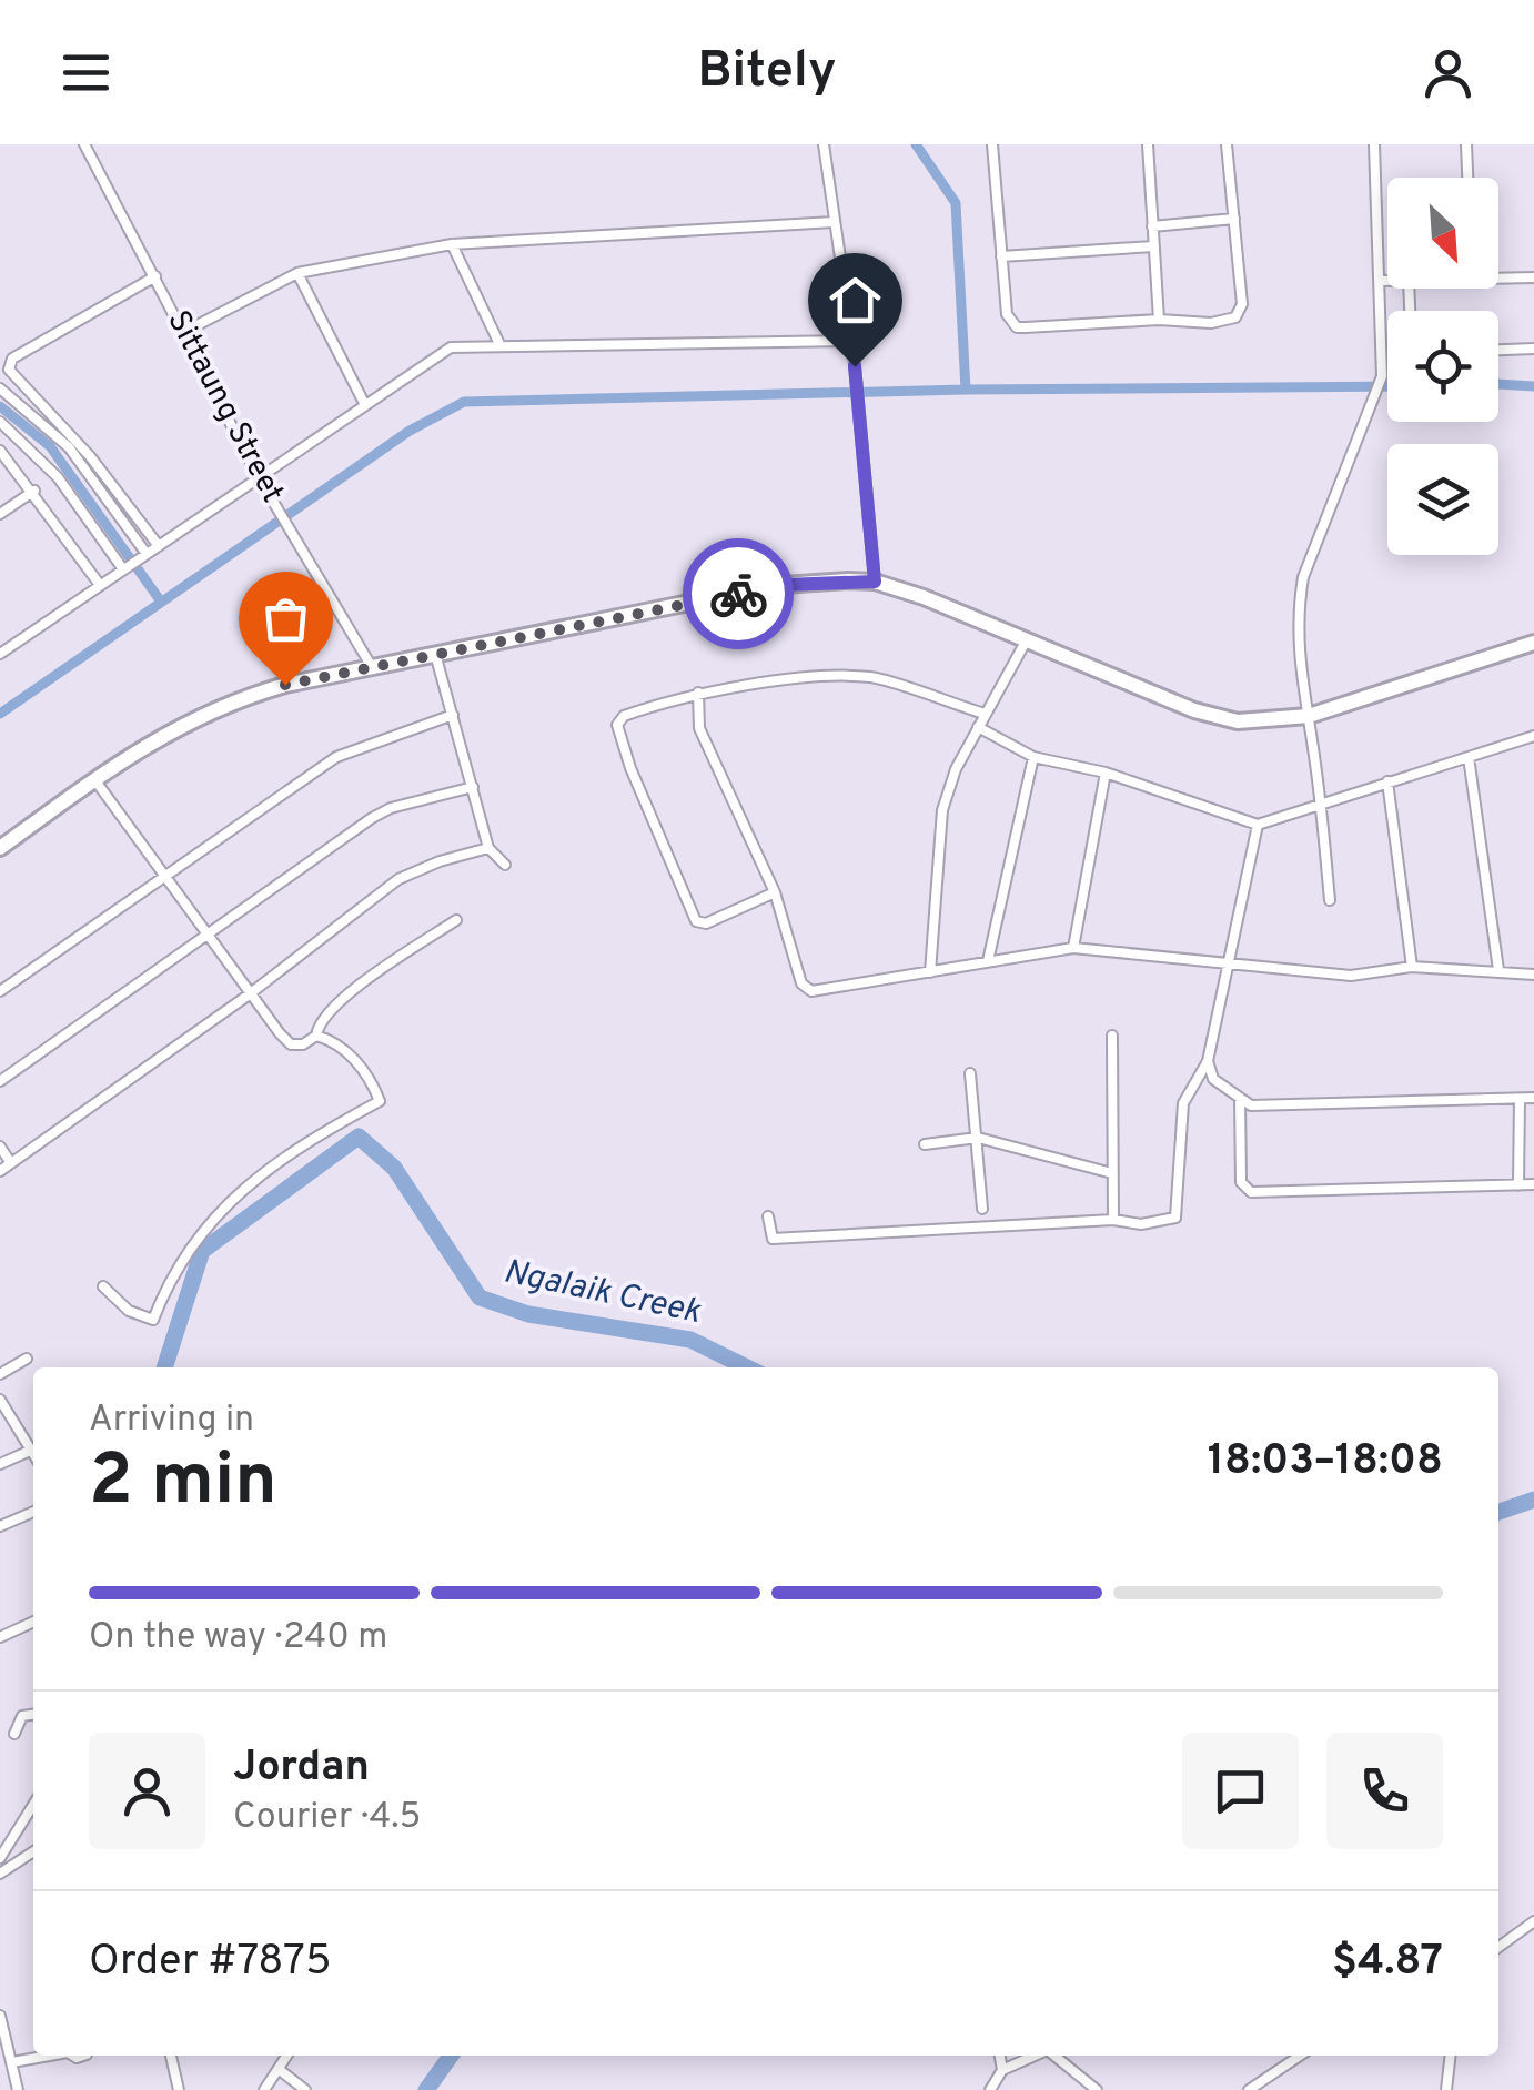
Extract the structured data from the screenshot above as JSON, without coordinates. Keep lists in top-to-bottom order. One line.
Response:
{"streets":{"street":["Sittaung Street"]},"water":["Ngalaik Creek"],"north":"bottom right","page":{"header":"Bitely","heading":["2 min","Arriving in","18:03–18:08"],"panel":["Jordan","Courier · 4.5","Order #7875","$4.87"],"bar":"On the way · 240 m"}}
